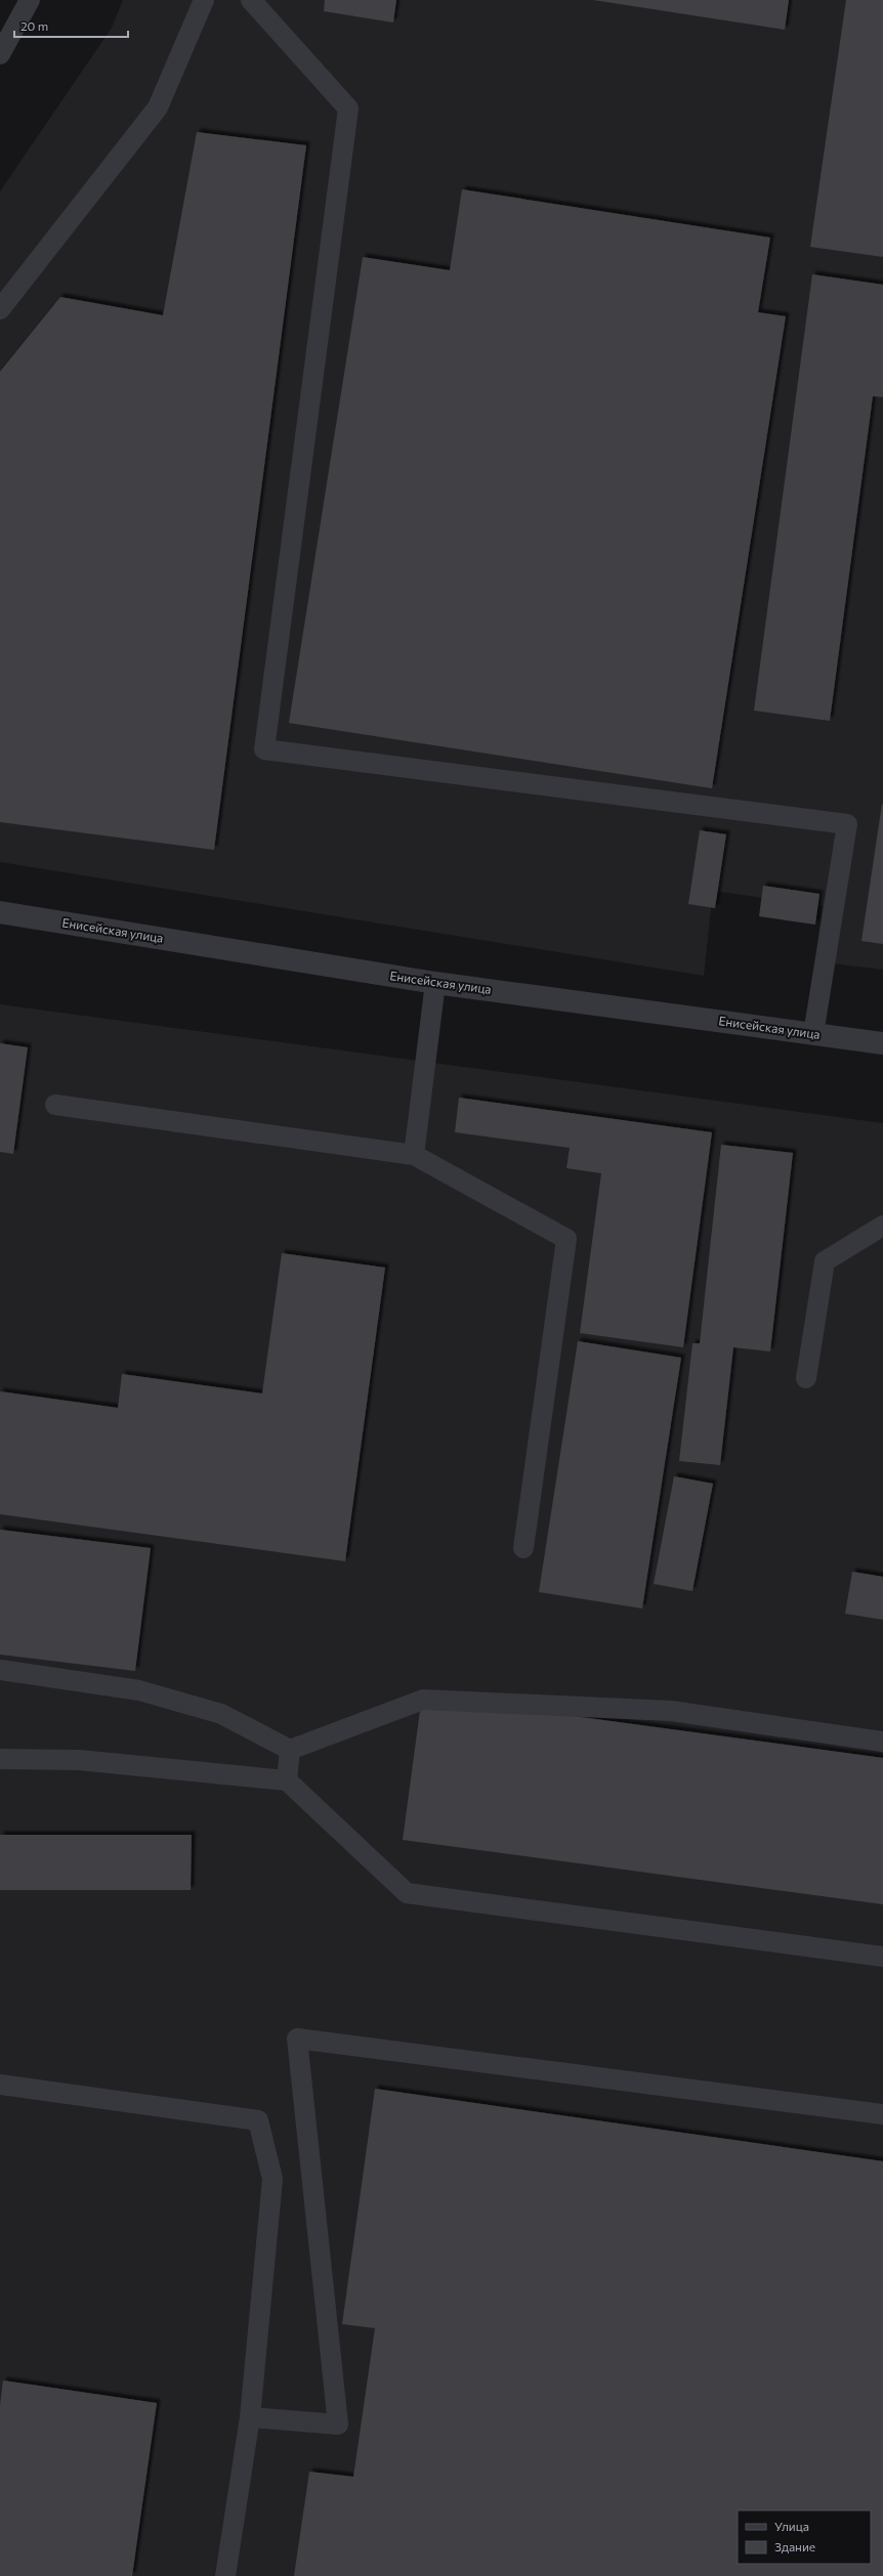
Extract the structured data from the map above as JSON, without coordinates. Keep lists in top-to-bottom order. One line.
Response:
{"streets":{"street":["Енисейская улица"]},"legend":["Улица","Здание"],"scale_bar":"20 m"}
